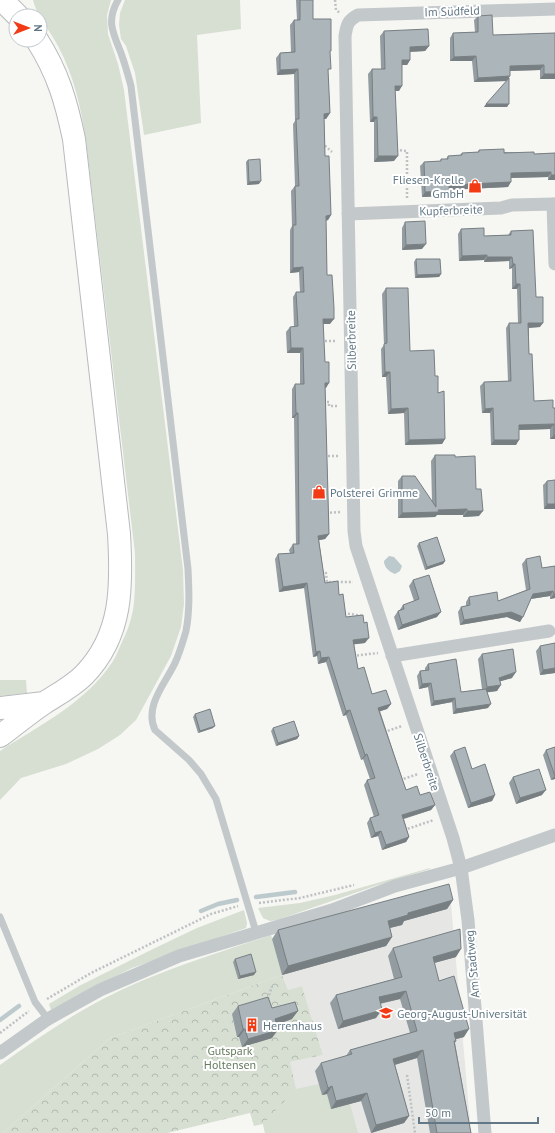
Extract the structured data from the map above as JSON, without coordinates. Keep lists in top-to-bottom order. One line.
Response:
{"streets":{"street":["Im Südfeld","Kupferbreite","Silberbreite","Am Stadtweg"]},"crossings":[["Im Südfeld","Silberbreite"],["Kupferbreite","Silberbreite"],["Silberbreite","Am Stadtweg"]],"parks":["Gutspark Holtensen"],"places":{"shop":["Fliesen-Krelle GmbH","Polsterei Grimme"],"school or university":["Georg-August-Universität"],"building":["Herrenhaus"]},"scale_bar":"50 m","north":"right"}
